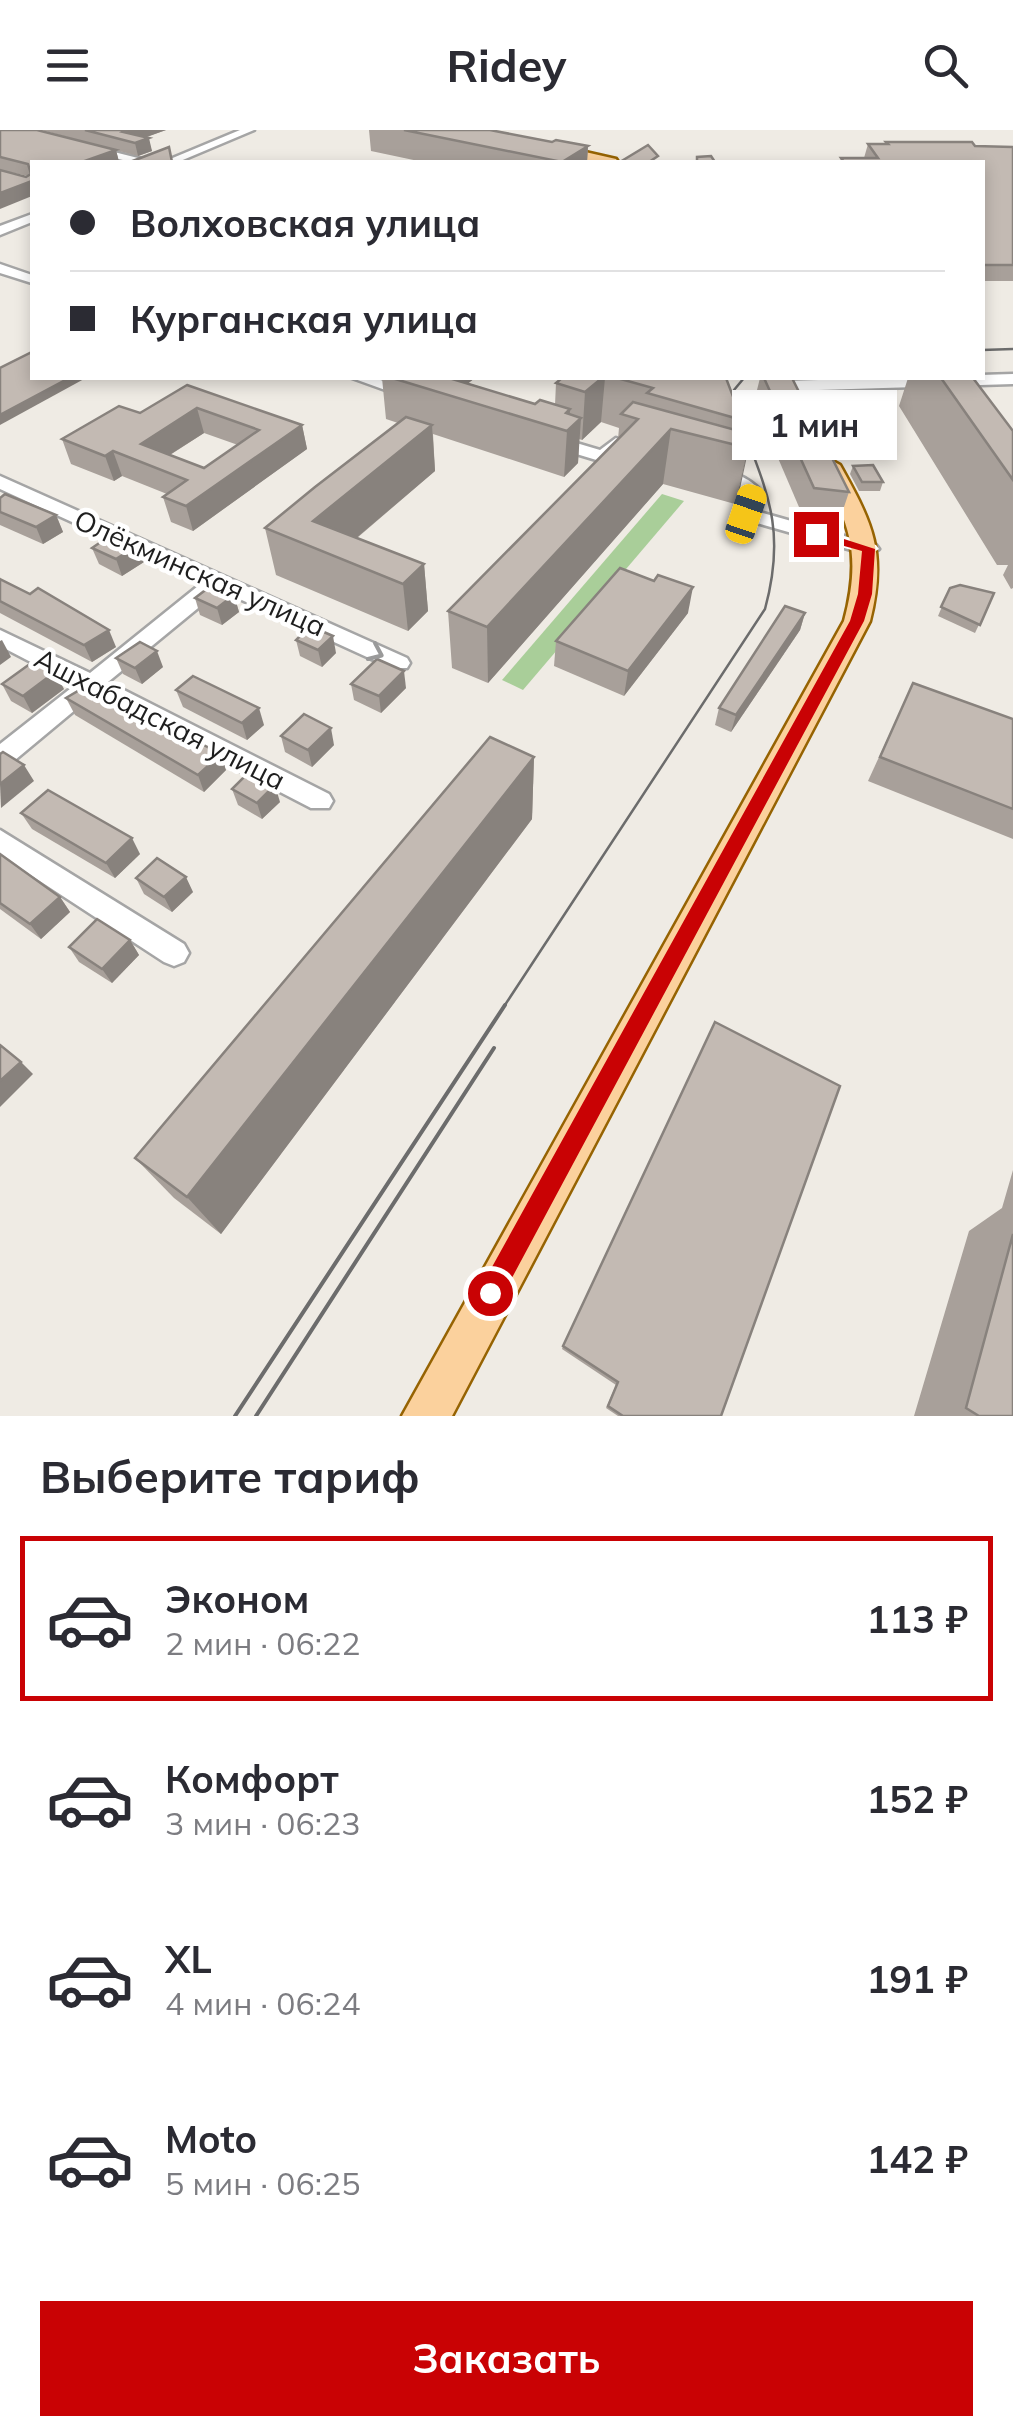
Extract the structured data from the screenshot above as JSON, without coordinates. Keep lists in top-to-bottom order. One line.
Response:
{"streets":{"street":["Олёкминская улица","Ашхабадская улица"]},"one_way":["Олёкминская улица"],"page":{"header":"Ridey","banner":["Волховская улица","Курганская улица"],"bubble":"1 мин","heading":"Выберите тариф","list":[{"name":"Эконом","note":"2 мин · 06:22","value":"113 ₽"},{"name":"Комфорт","note":"3 мин · 06:23","value":"152 ₽"},{"name":"XL","note":"4 мин · 06:24","value":"191 ₽"},{"name":"Moto","note":"5 мин · 06:25","value":"142 ₽"}],"buttons":"Заказать"}}
